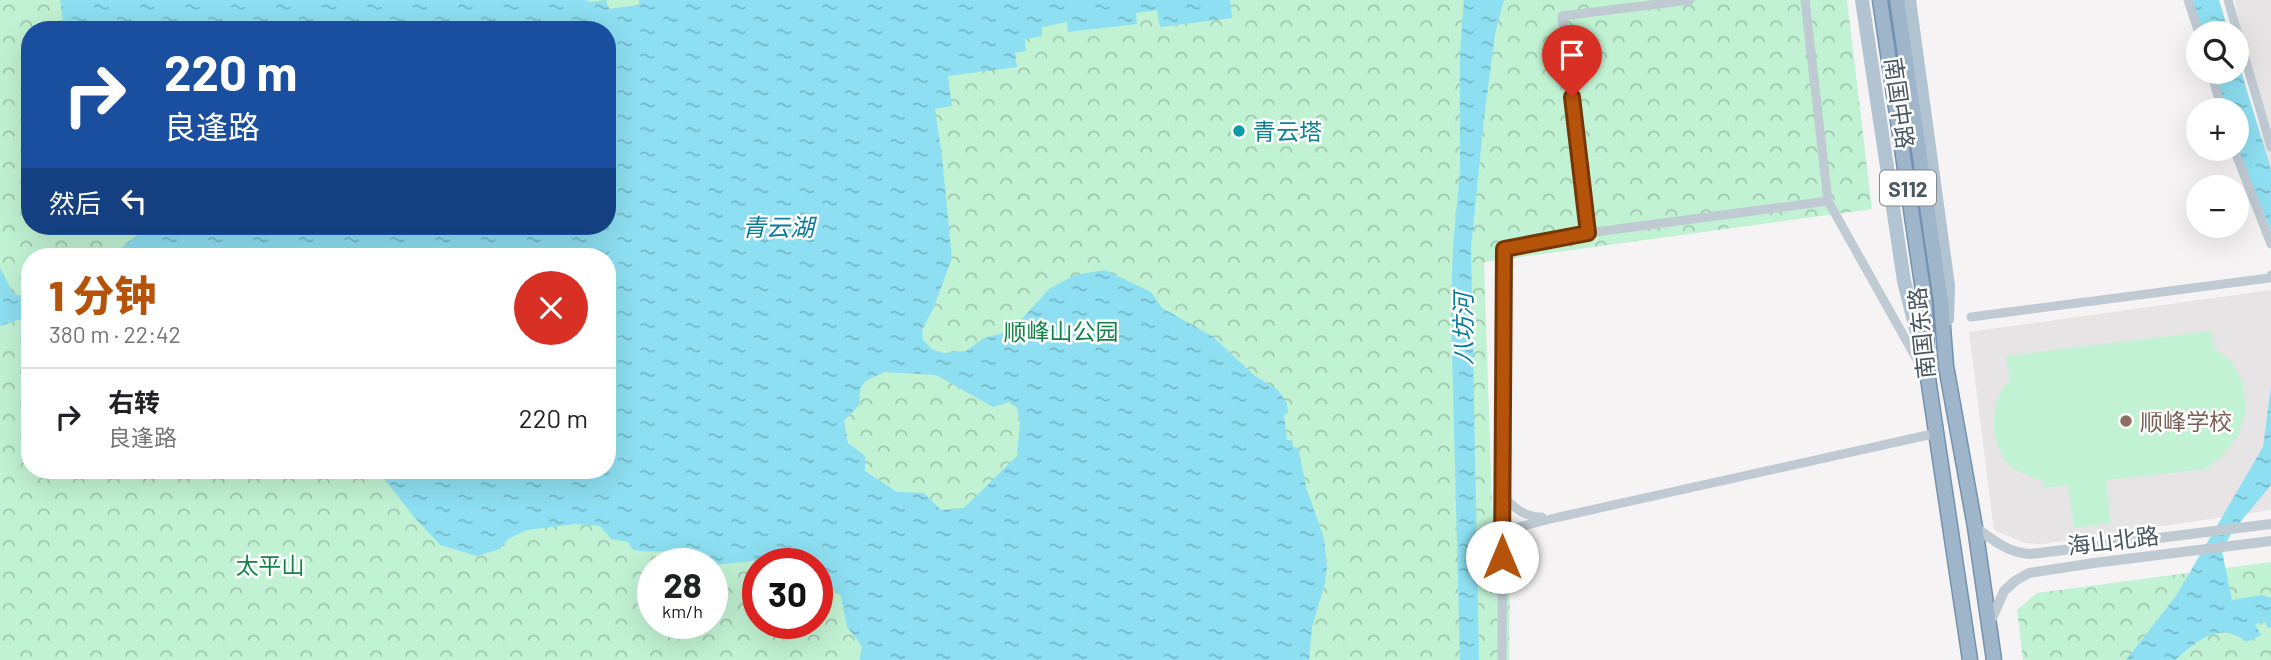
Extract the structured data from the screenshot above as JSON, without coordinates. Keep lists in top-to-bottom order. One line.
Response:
{"streets":{"highway":["S112","南国东路"],"main road":["南国中路"],"street":["海山北路"]},"crossings":[["南国中路","南国东路"],["南国东路","海山北路"]],"water":["青云湖","八坊河"],"parks":["顺峰山公园","太平山"],"places":["青云塔","顺峰学校"],"page":{"map_buttons":["+","−"],"turn":["220 m","良逢路"],"then":"然后","heading":["1 分钟","380 m · 22:42"],"list":[{"name":"右转","note":"良逢路","value":"220 m"}],"speed":"28 km/h","limit":"30"}}
